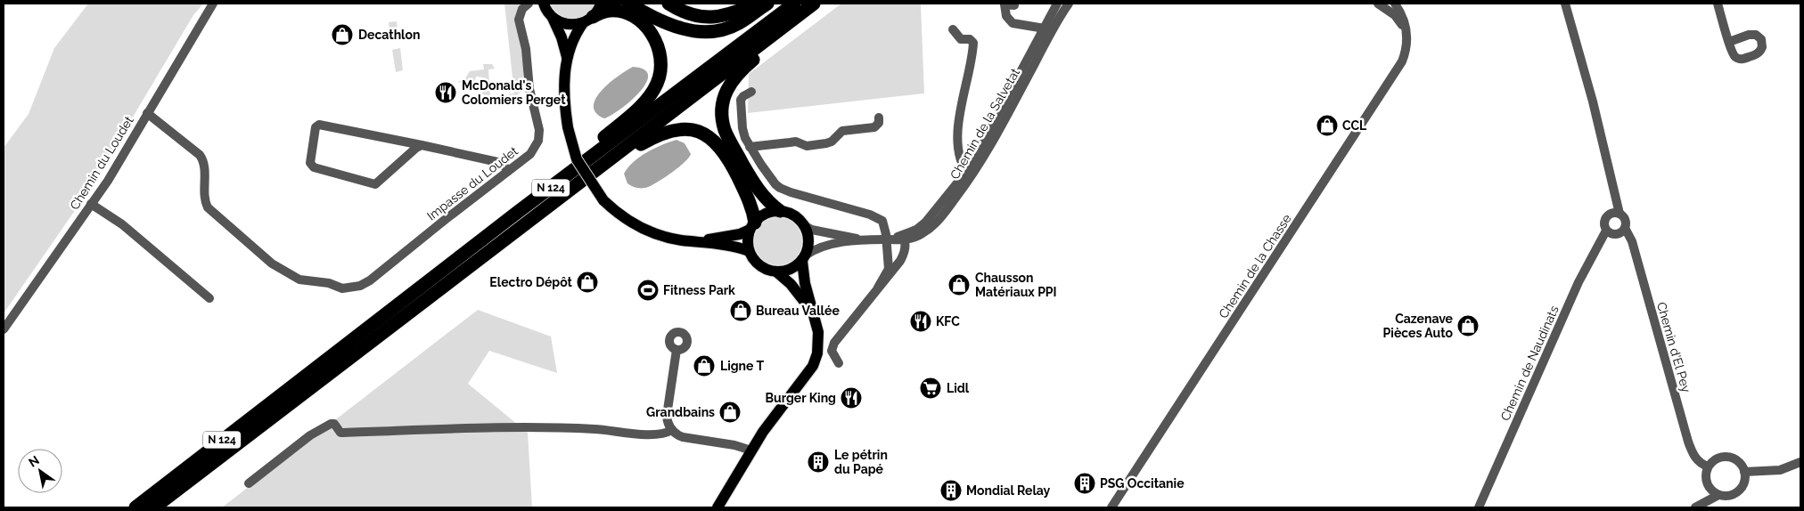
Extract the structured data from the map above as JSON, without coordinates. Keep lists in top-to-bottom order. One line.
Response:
{"streets":{"highway":["N 124"],"street":["Chemin de la Salvetat","Chemin du Loudet","Impasse du Loudet","Chemin de la Chasse","Chemin d'El Pey","Chemin de Naudinats"]},"crossings":[["Chemin du Loudet","Impasse du Loudet"],["Chemin d'El Pey","Chemin de Naudinats"]],"places":{"shop":["Decathlon","CCL","Electro Dépôt","Chausson Matériaux PPI","Bureau Vallée","Cazenave Pièces Auto","Ligne T","Grandbains"],"restaurant":["McDonald's Colomiers Perget","KFC","Burger King"],"sports":["Fitness Park"],"supermarket":["Lidl"],"building":["Le pétrin du Papé","PSG Occitanie","Mondial Relay"]},"north":"top left"}
